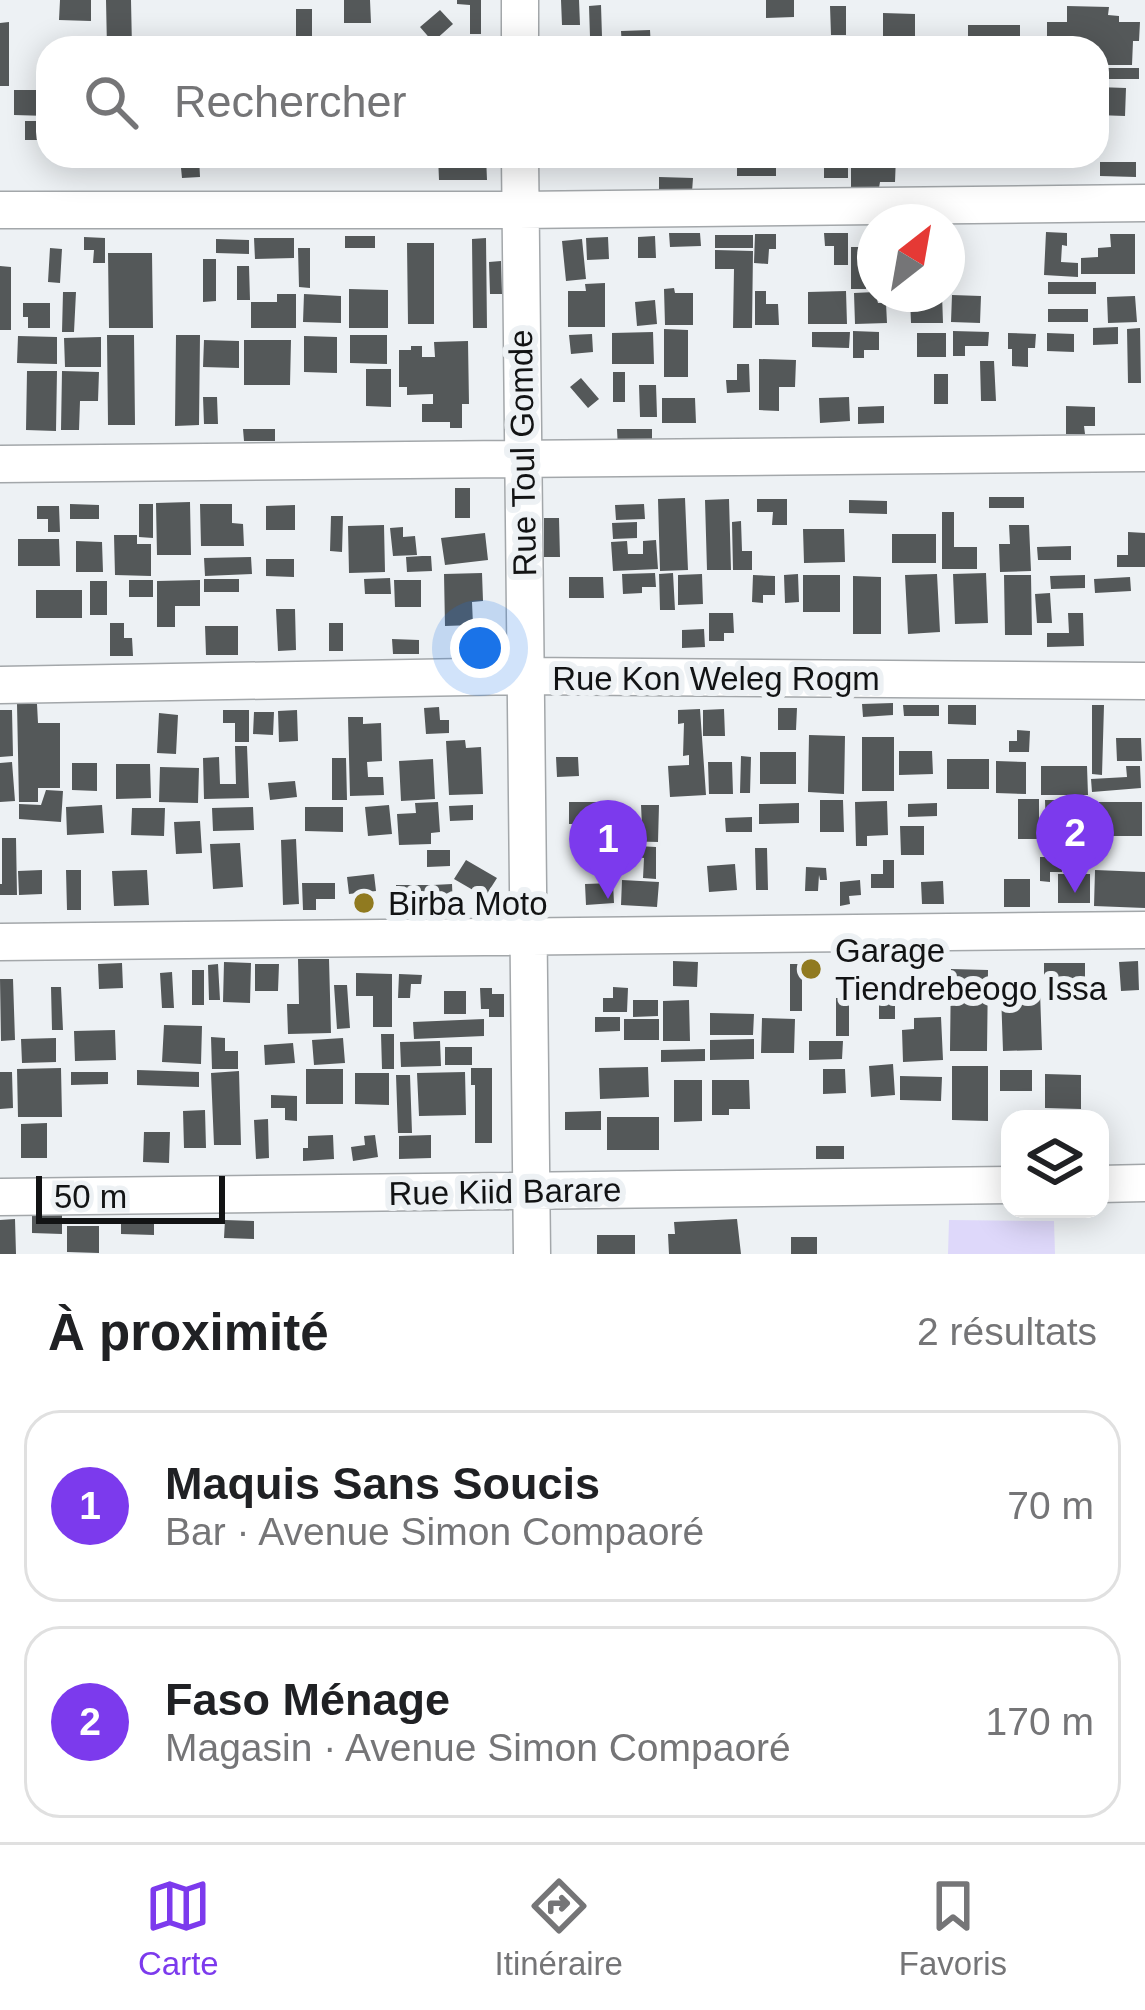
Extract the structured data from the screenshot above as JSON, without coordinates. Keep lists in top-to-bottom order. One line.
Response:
{"streets":{"street":["Rue Toul Gomde","Rue Kon Weleg Rogm","Rue Kiid Barare"]},"crossings":[["Rue Toul Gomde","Rue Kon Weleg Rogm"],["Rue Toul Gomde","Rue Kiid Barare"]],"places":["Birba Moto","Garage Tiendrebeogo Issa"],"scale_bar":"50 m","north":"top right","page":{"search":"Rechercher","pins":["2","1"],"scale":"50 m","heading":["À proximité","2 résultats"],"list":[{"mark":"1","name":"Maquis Sans Soucis","note":"Bar · Avenue Simon Compaoré","value":"70 m"},{"mark":"2","name":"Faso Ménage","note":"Magasin · Avenue Simon Compaoré","value":"170 m"}],"nav":["Carte","Itinéraire","Favoris"]}}
